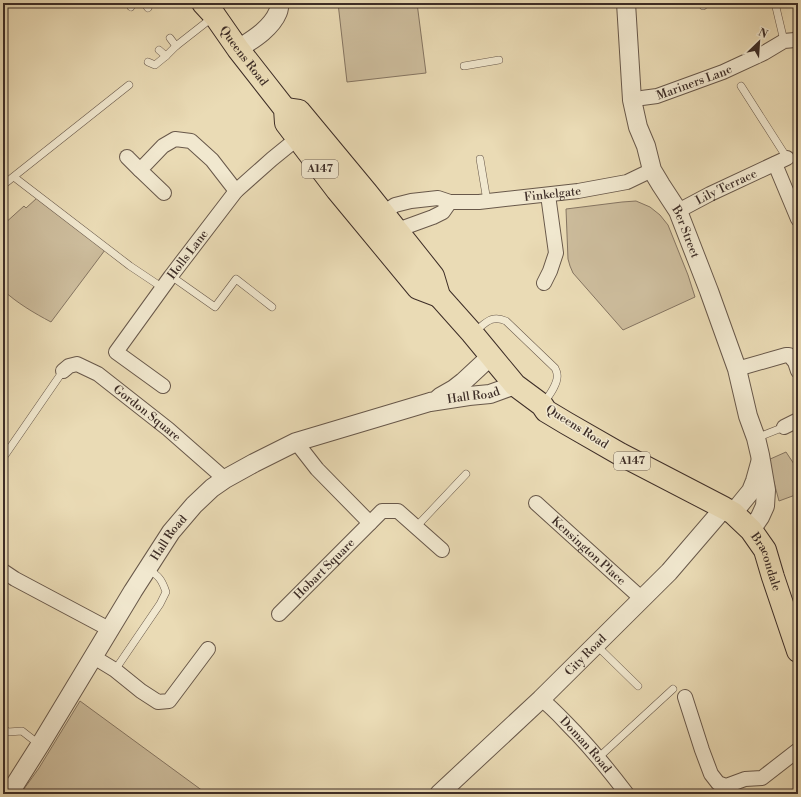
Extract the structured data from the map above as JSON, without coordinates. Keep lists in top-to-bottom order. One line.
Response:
{"streets":{"main road":["Queens Road","A147","Bracondale"],"street":["Mariners Lane","Lily Terrace","Finkelgate","Ber Street","Holls Lane","Hall Road","Gordon Square","Kensington Place","Hobart Square","City Road","Doman Road"]},"crossings":[["Queens Road","Finkelgate"],["Queens Road","Ber Street"],["Queens Road","Holls Lane"],["Queens Road","Hall Road"],["Queens Road","Bracondale"],["Queens Road","City Road"],["Mariners Lane","Ber Street"],["Lily Terrace","Ber Street"],["Finkelgate","Ber Street"],["Ber Street","Bracondale"],["Ber Street","City Road"],["Hall Road","Gordon Square"],["Kensington Place","City Road"],["Bracondale","City Road"],["City Road","Doman Road"]],"north":"top right"}
